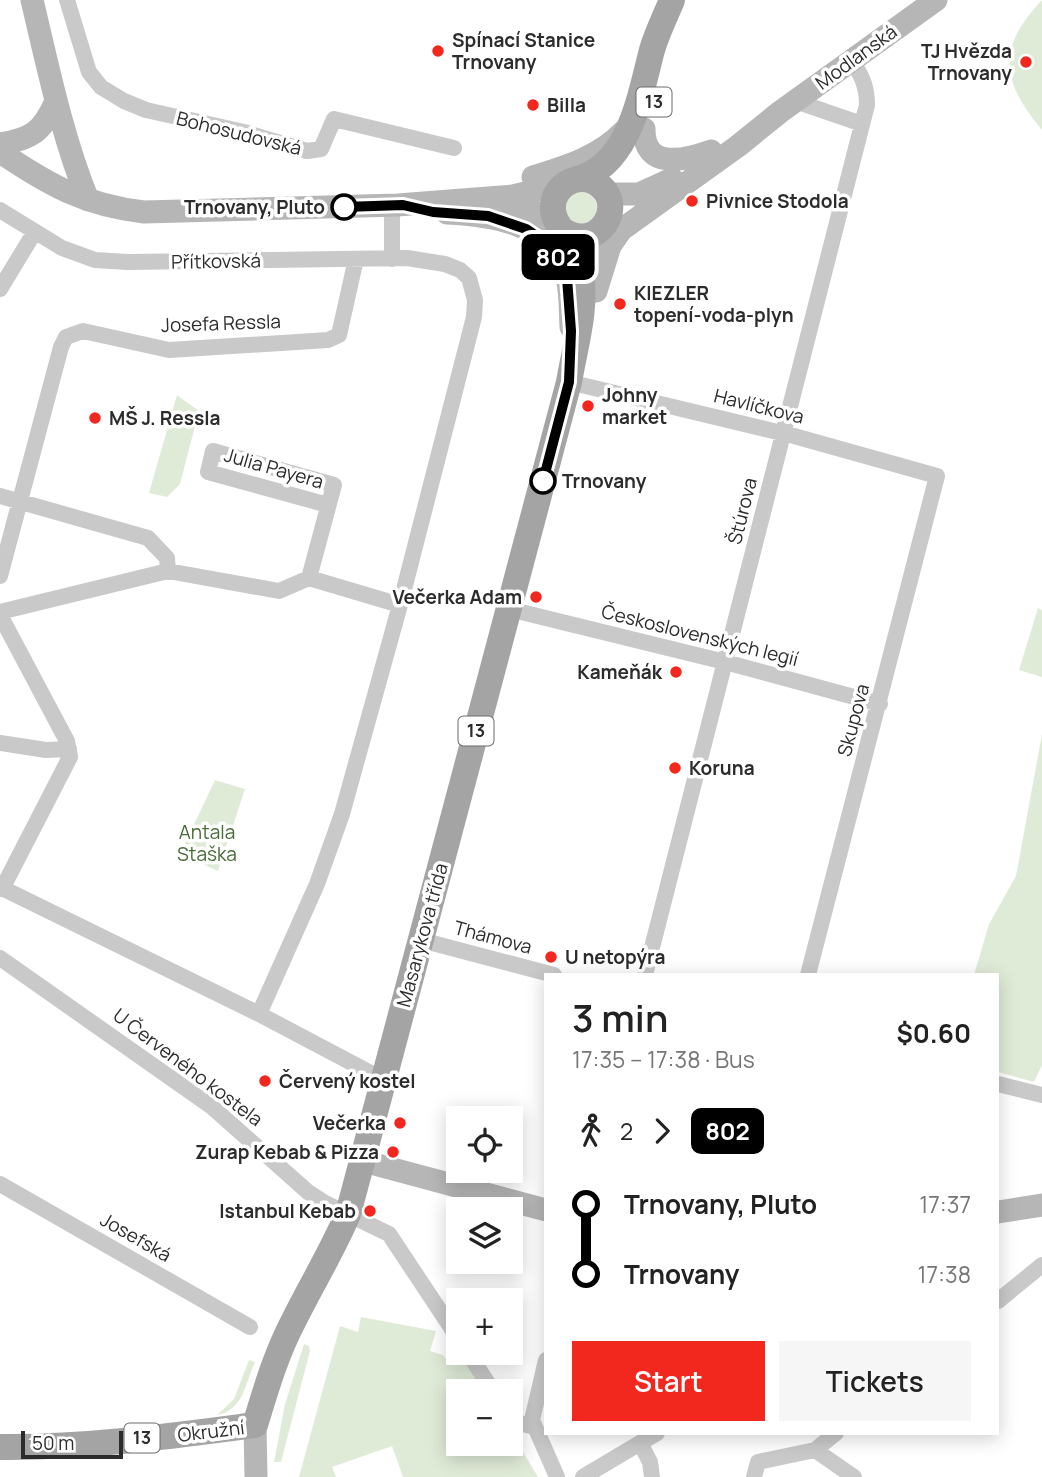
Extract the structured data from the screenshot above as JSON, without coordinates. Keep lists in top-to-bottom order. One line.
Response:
{"streets":{"main road":["13","Masarykova třída","Okružní"],"street":["Modlanská","Bohosudovská","Přítkovská","Josefa Ressla","Havlíčkova","Julia Payera","Štúrova","Československých legií","Skupova","Thámova","U Červeného kostela","Josefská"]},"crossings":[["Modlanská","Štúrova"],["Přítkovská","Josefa Ressla"],["Havlíčkova","Štúrova"],["Havlíčkova","Skupova"],["Havlíčkova","Masarykova třída"],["Štúrova","Československých legií"],["Československých legií","Skupova"],["Československých legií","Masarykova třída"],["Masarykova třída","Thámova"],["Masarykova třída","U Červeného kostela"],["Masarykova třída","Okružní"]],"parks":["Antala Staška"],"places":["Spínací Stanice Trnovany","TJ Hvězda Trnovany","Billa","Pivnice Stodola","Trnovany, Pluto","KIEZLER topení-voda-plyn","Johny market","MŠ J. Ressla","Trnovany","Večerka Adam","Kameňák","Koruna","U netopýra","Červený kostel","Večerka","Zurap Kebab & Pizza","Istanbul Kebab"],"lines":["bus line 802"],"scale_bar":"50 m","page":{"on_map":"802","heading":["3 min","17:35 – 17:38 · Bus","$0.60"],"legs":["2","802"],"map_buttons":["+","−"],"list":[{"name":"Trnovany, Pluto","value":"17:37"},{"name":"Trnovany","value":"17:38"}],"buttons":["Start","Tickets"],"scale":"50 m"}}
